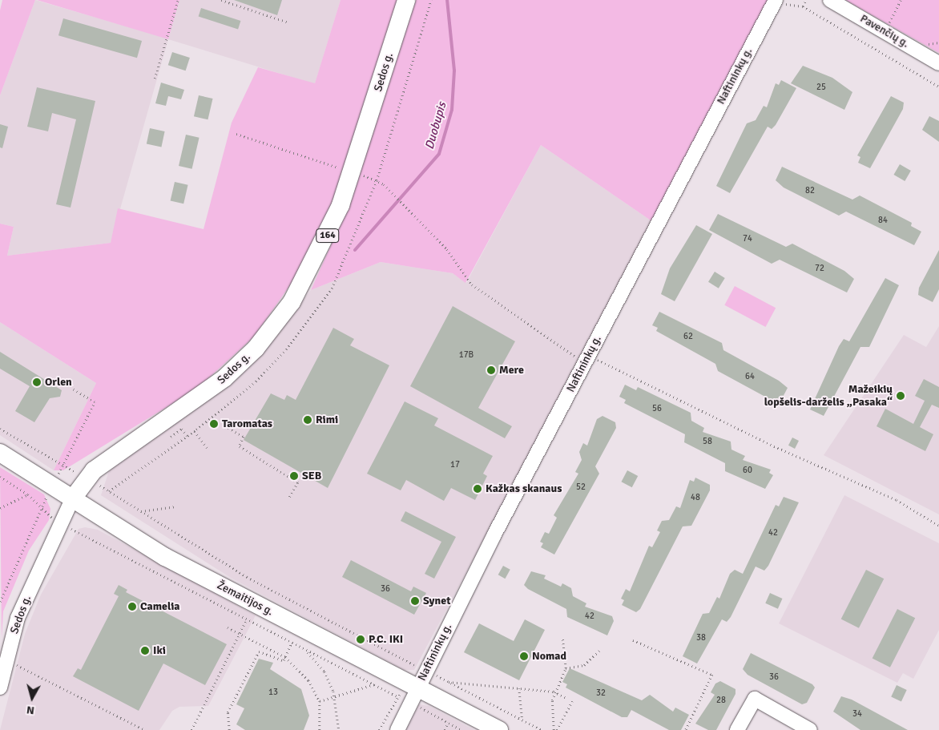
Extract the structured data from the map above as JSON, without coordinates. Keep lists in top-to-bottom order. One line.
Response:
{"streets":{"main road":["Sedos g.","164","Žemaitijos g."],"street":["Pavenčių g.","Naftininkų g."]},"crossings":[["Sedos g.","Žemaitijos g."],["Naftininkų g.","Žemaitijos g."]],"water":["Duobupis"],"places":["Mere","Orlen","Mažeikių lopšelis-darželis „Pasaka“","Rimi","Taromatas","SEB","Kažkas skanaus","Synet","Camelia","P.C. IKI","Iki","Nomad"],"house_numbers":["25","82","84","74","72","62","17B","64","56","58","17","60","52","48","42","36","42","38","36","13","32","28","34"],"north":"bottom"}
